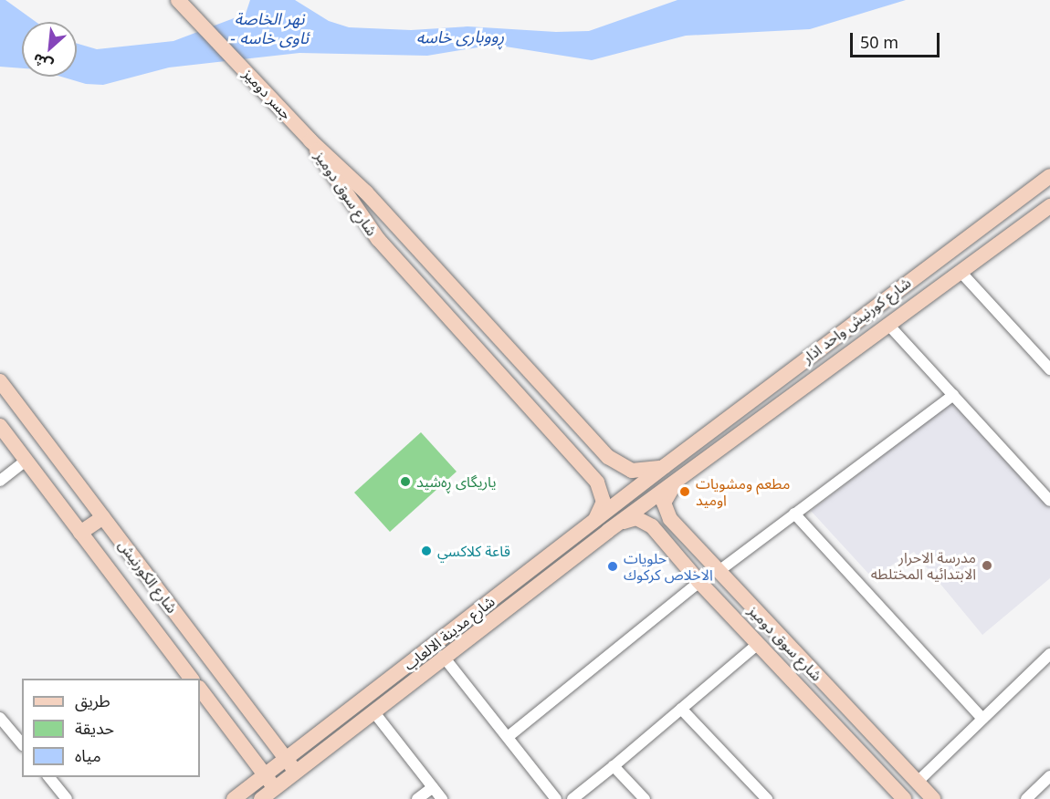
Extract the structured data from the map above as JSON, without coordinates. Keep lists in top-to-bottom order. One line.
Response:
{"streets":{"main road":["جسر دوميز","شارع سوق دوميز","شارع كورنيش واحد اذار","شارع الكورنيش","شارع مدينة الالعاب"]},"crossings":[["جسر دوميز","شارع سوق دوميز"],["شارع سوق دوميز","شارع كورنيش واحد اذار"],["شارع سوق دوميز","شارع مدينة الالعاب"],["شارع كورنيش واحد اذار","شارع مدينة الالعاب"],["شارع الكورنيش","شارع مدينة الالعاب"]],"water":["نهر الخاصة - ئاوی خاسە","ڕووباری خاسە"],"places":["یاریگای ڕەشید","مطعم ومشويات اوميد","قاعة كلاكسي","مدرسة الاحرار الابتدائيه المختلطه","حلويات الاخلاص كركوك"],"legend":["طريق","حديقة","مياه"],"scale_bar":"50 m","north":"bottom left"}
